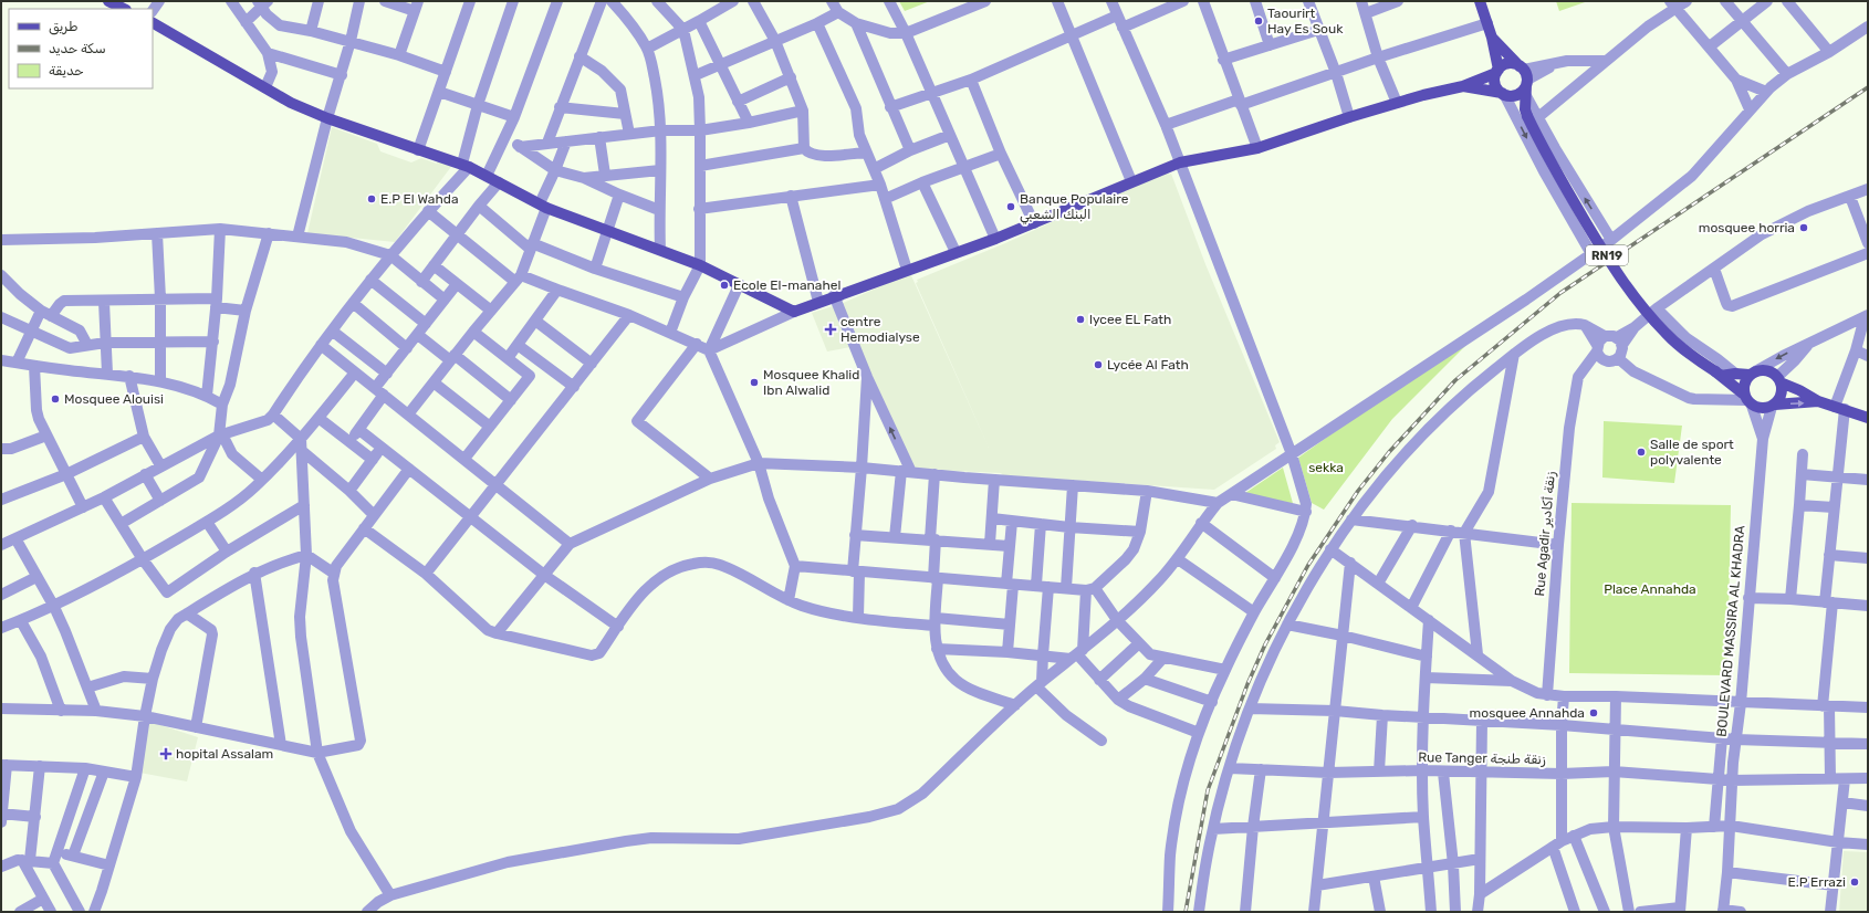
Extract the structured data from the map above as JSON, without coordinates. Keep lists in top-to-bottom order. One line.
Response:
{"streets":{"main road":["RN19"],"street":["Rue Agadir زنقة أكادير","BOULEVARD MASSIRA AL KHADRA","Rue Tanger زنقة طنجة"]},"crossings":[["BOULEVARD MASSIRA AL KHADRA","Rue Tanger زنقة طنجة"]],"parks":["sekka","Place Annahda"],"places":{"other":["Taourirt Hay Es Souk","E.P El Wahda","Banque Populaire البنك الشعبي","mosquee horria","Ecole El-manahel","lycee EL Fath","Lycée Al Fath","Mosquee Khalid Ibn Alwalid","Mosquee Alouisi","Salle de sport polyvalente","mosquee Annahda","E.P Errazi"],"health":["centre Hemodialyse","hopital Assalam"]},"legend":["طريق","سكة حديد","حديقة"]}
